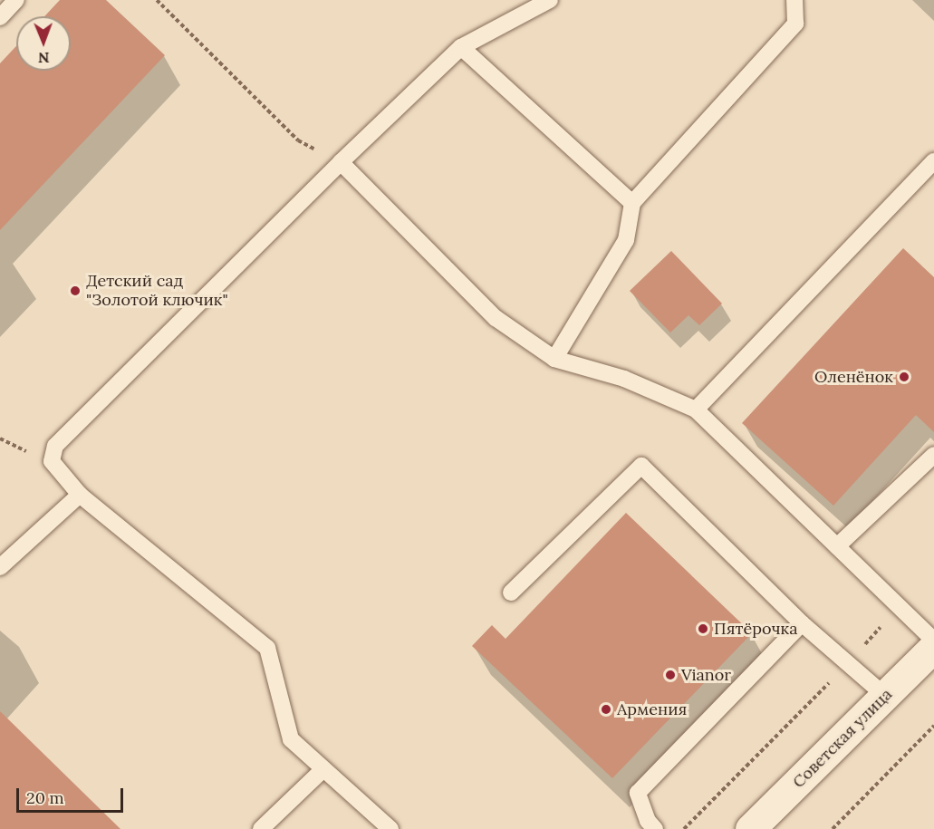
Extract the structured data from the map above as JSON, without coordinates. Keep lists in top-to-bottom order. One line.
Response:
{"streets":{"street":["Советская улица"]},"places":["Детский сад \"Золотой ключик\"","Оленёнок","Пятёрочка","Vianor","Армения"],"scale_bar":"20 m","north":"bottom"}
